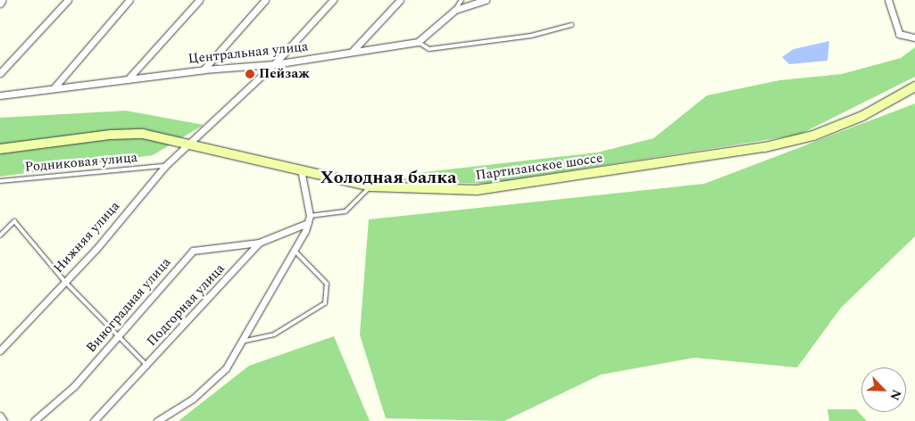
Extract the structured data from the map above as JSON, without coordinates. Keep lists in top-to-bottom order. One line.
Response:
{"streets":{"main road":["Партизанское шоссе"],"street":["Центральная улица","Нижняя улица","Виноградная улица","Подгорная улица"],"lane":["Родниковая улица"]},"crossings":[["Центральная улица","Нижняя улица"],["Родниковая улица","Нижняя улица"],["Партизанское шоссе","Нижняя улица"],["Виноградная улица","Подгорная улица"]],"districts":["Холодная балка"],"places":["Пейзаж"],"north":"bottom right"}
